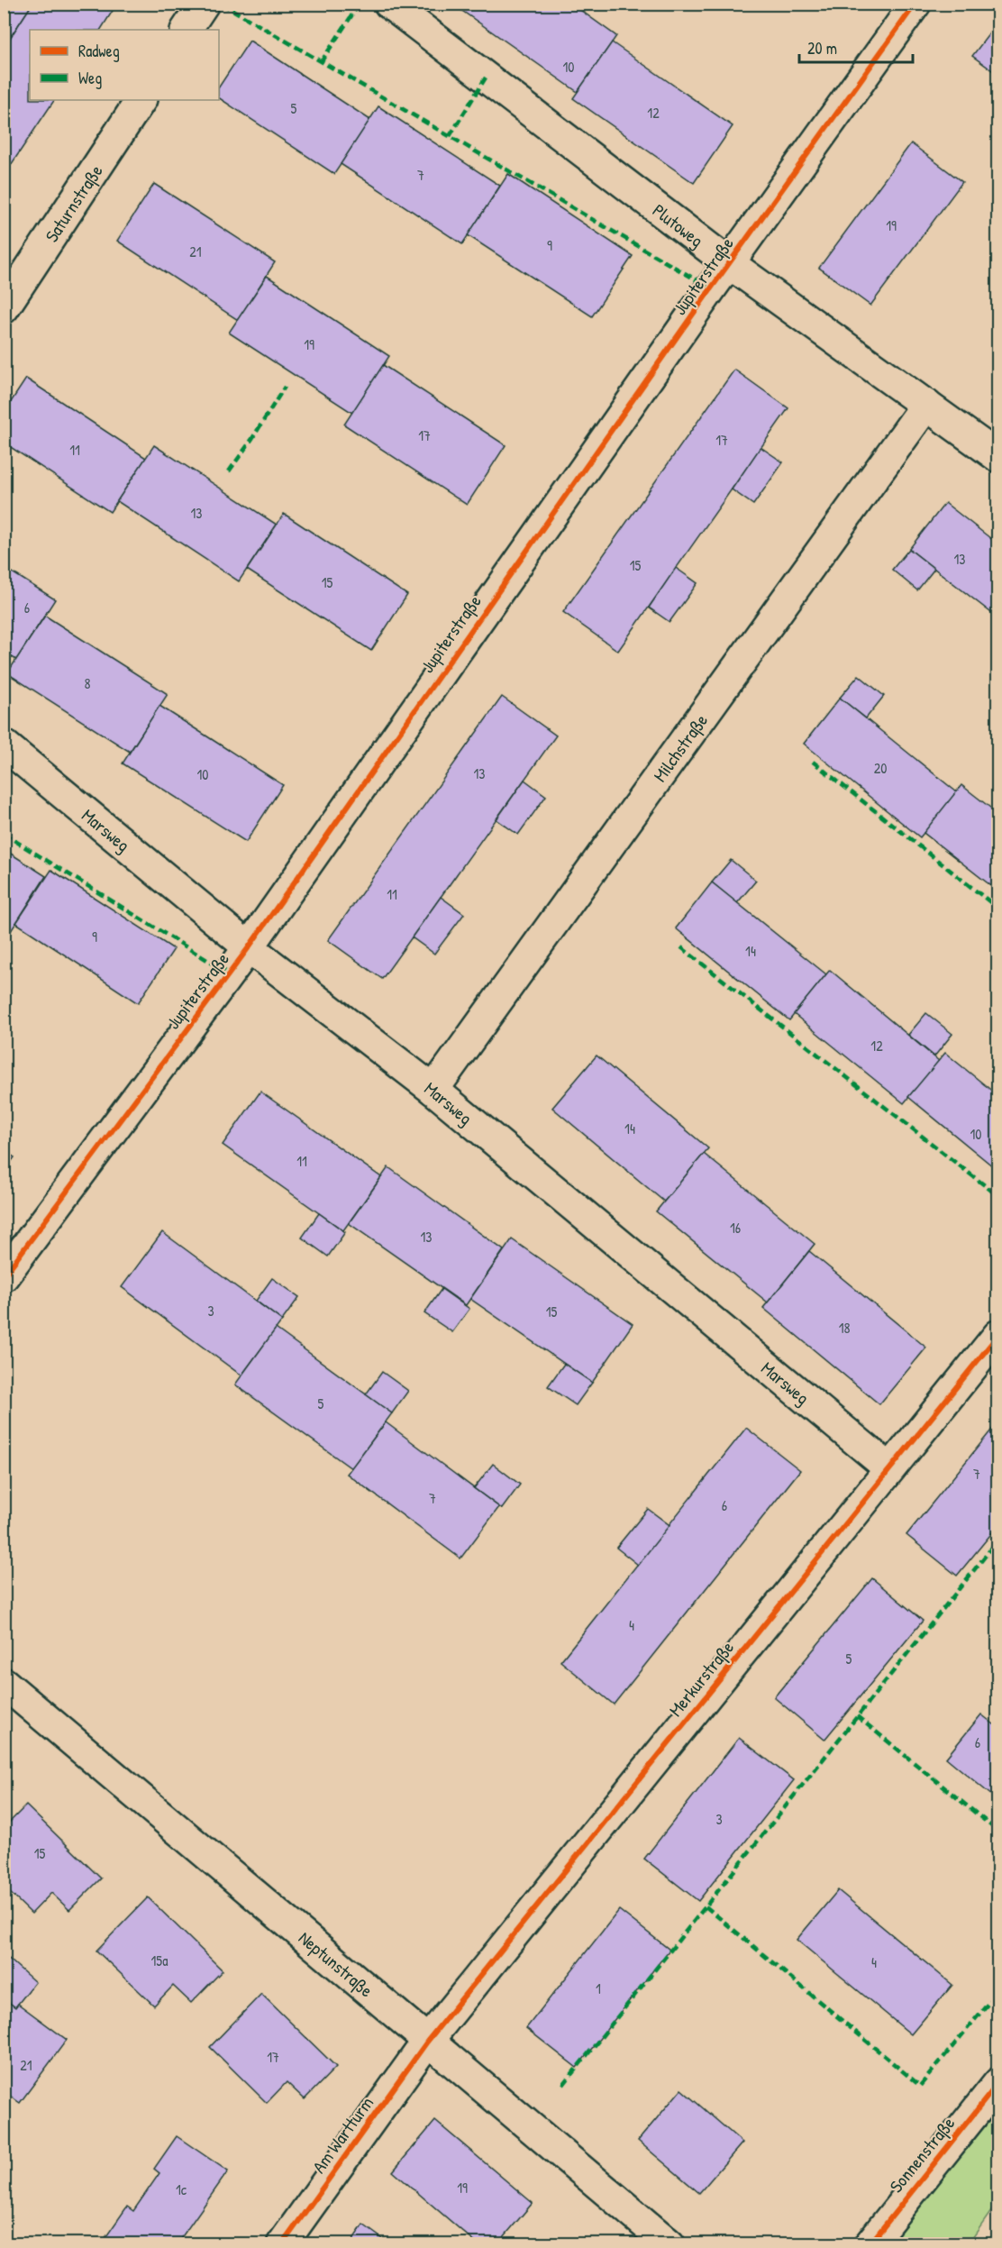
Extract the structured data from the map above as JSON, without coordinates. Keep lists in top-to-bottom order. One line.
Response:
{"streets":{"street":["Saturnstraße","Plutoweg","Jupiterstraße","Milchstraße","Marsweg","Merkurstraße","Neptunstraße","Am Wartturm","Sonnenstraße"]},"crossings":[["Plutoweg","Jupiterstraße"],["Plutoweg","Milchstraße"],["Jupiterstraße","Marsweg"],["Milchstraße","Marsweg"],["Marsweg","Merkurstraße"],["Merkurstraße","Neptunstraße"],["Merkurstraße","Am Wartturm"],["Neptunstraße","Am Wartturm"]],"house_numbers":["10","5","12","7","19","9","21","19","17","17","11","13","13","15","15","6","8","20","13","10","11","9","14","12","14","10","11","16","13","3","15","18","5","7","7","6","4","5","6","3","15","15a","4","1","17","21","19","1c"],"legend":["Radweg","Weg"],"scale_bar":"20 m"}
